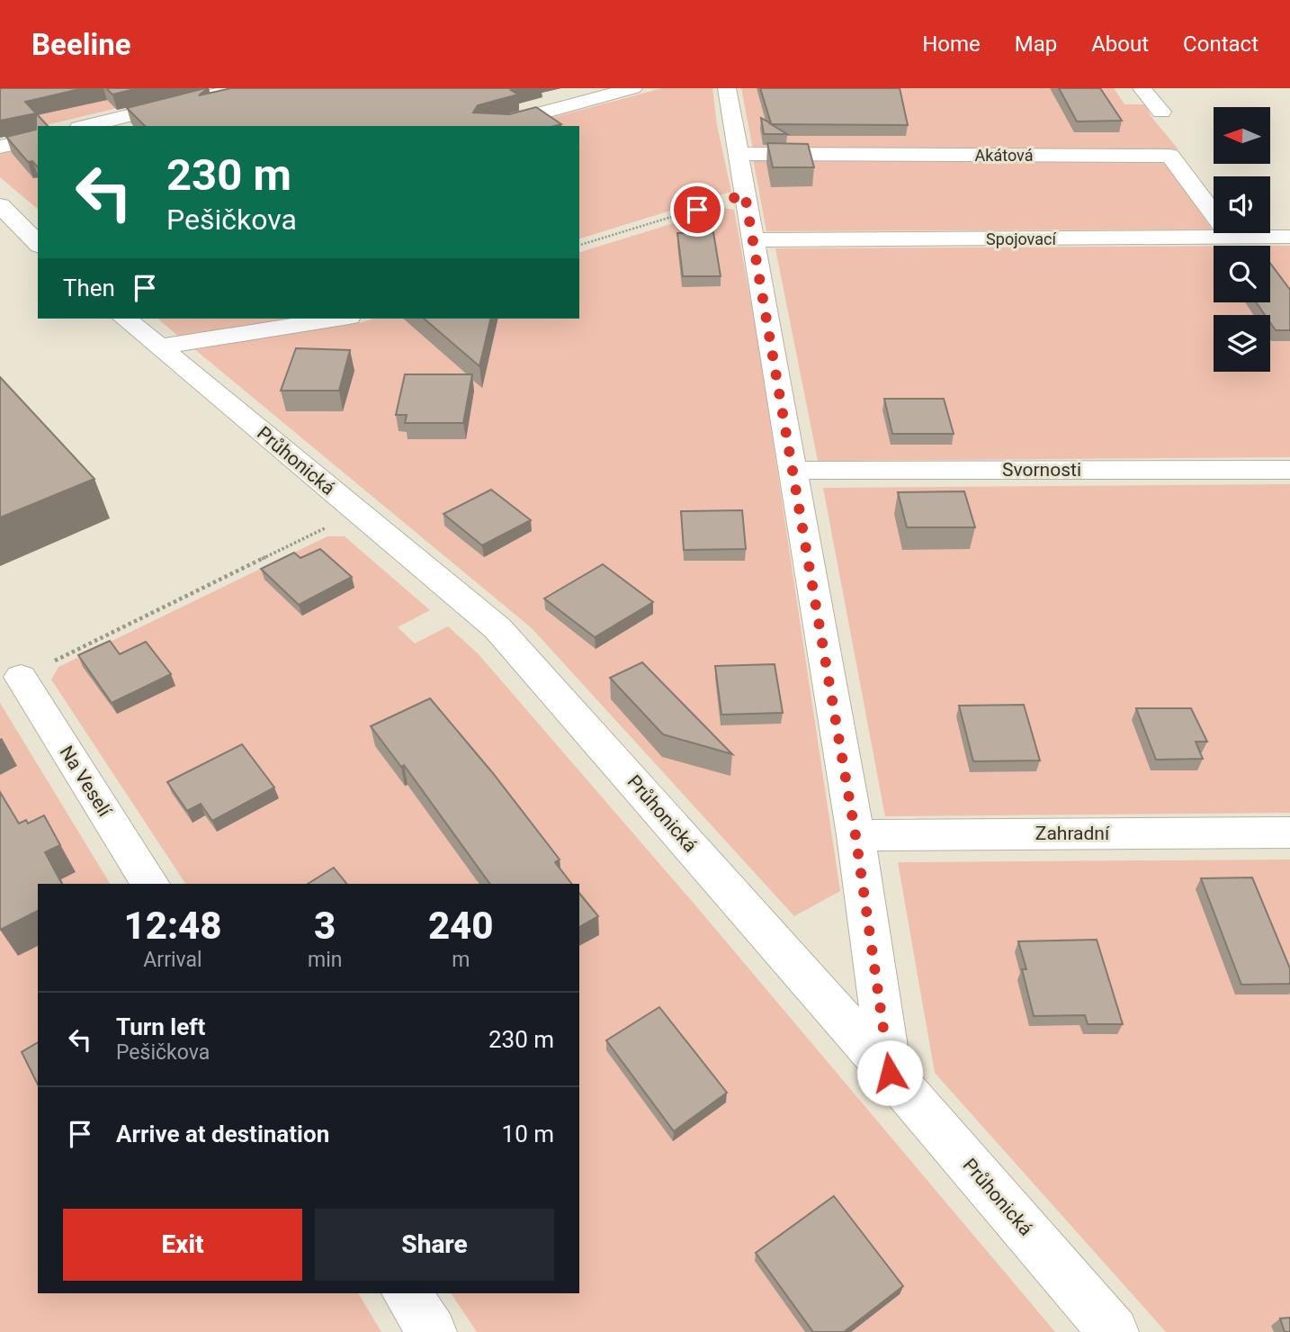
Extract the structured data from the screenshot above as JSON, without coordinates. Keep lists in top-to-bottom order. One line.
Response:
{"streets":{"street":["Akátová","Spojovací","Průhonická","Svornosti","Na Veselí","Zahradní"]},"crossings":[["Akátová","Spojovací"]],"north":"left","page":{"header":"Beeline","nav":["Home","Map","About","Contact"],"turn":["230 m","Pešičkova"],"then":"Then","eta":["12:48","Arrival","3","min","240","m"],"list":[{"name":"Turn left","note":"Pešičkova","value":"230 m"},{"name":"Arrive at destination","value":"10 m"}],"buttons":["Exit","Share"]}}
